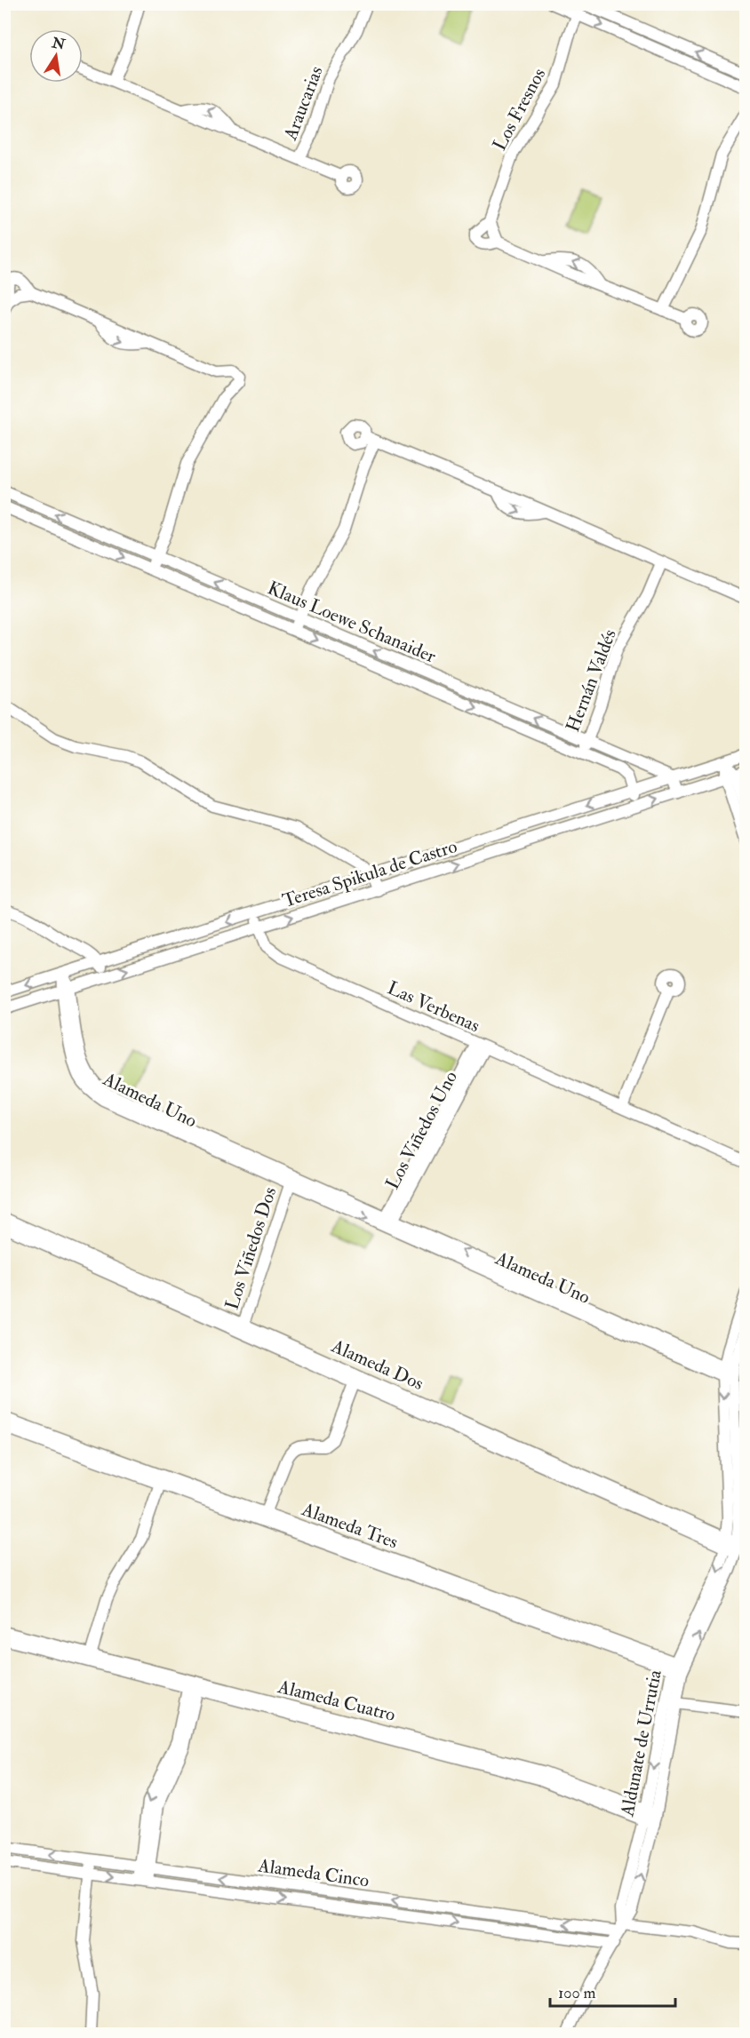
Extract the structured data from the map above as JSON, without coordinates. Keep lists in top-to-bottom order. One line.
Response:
{"streets":{"street":["Araucarias","Los Fresnos","Klaus Loewe Schanaider","Hernán Valdés","Teresa Spikula de Castro","Las Verbenas","Alameda Uno","Los Viñedos Uno","Los Viñedos Dos","Alameda Dos","Alameda Tres","Alameda Cuatro","Aldunate de Urrutia","Alameda Cinco"]},"crossings":[["Klaus Loewe Schanaider","Hernán Valdés"],["Klaus Loewe Schanaider","Teresa Spikula de Castro"],["Teresa Spikula de Castro","Las Verbenas"],["Teresa Spikula de Castro","Alameda Uno"],["Las Verbenas","Los Viñedos Uno"],["Alameda Uno","Los Viñedos Uno"],["Alameda Uno","Los Viñedos Dos"],["Alameda Uno","Aldunate de Urrutia"],["Los Viñedos Dos","Alameda Dos"],["Alameda Dos","Aldunate de Urrutia"],["Alameda Tres","Aldunate de Urrutia"],["Alameda Cuatro","Aldunate de Urrutia"],["Aldunate de Urrutia","Alameda Cinco"]],"scale_bar":"100 m","north":"top"}
